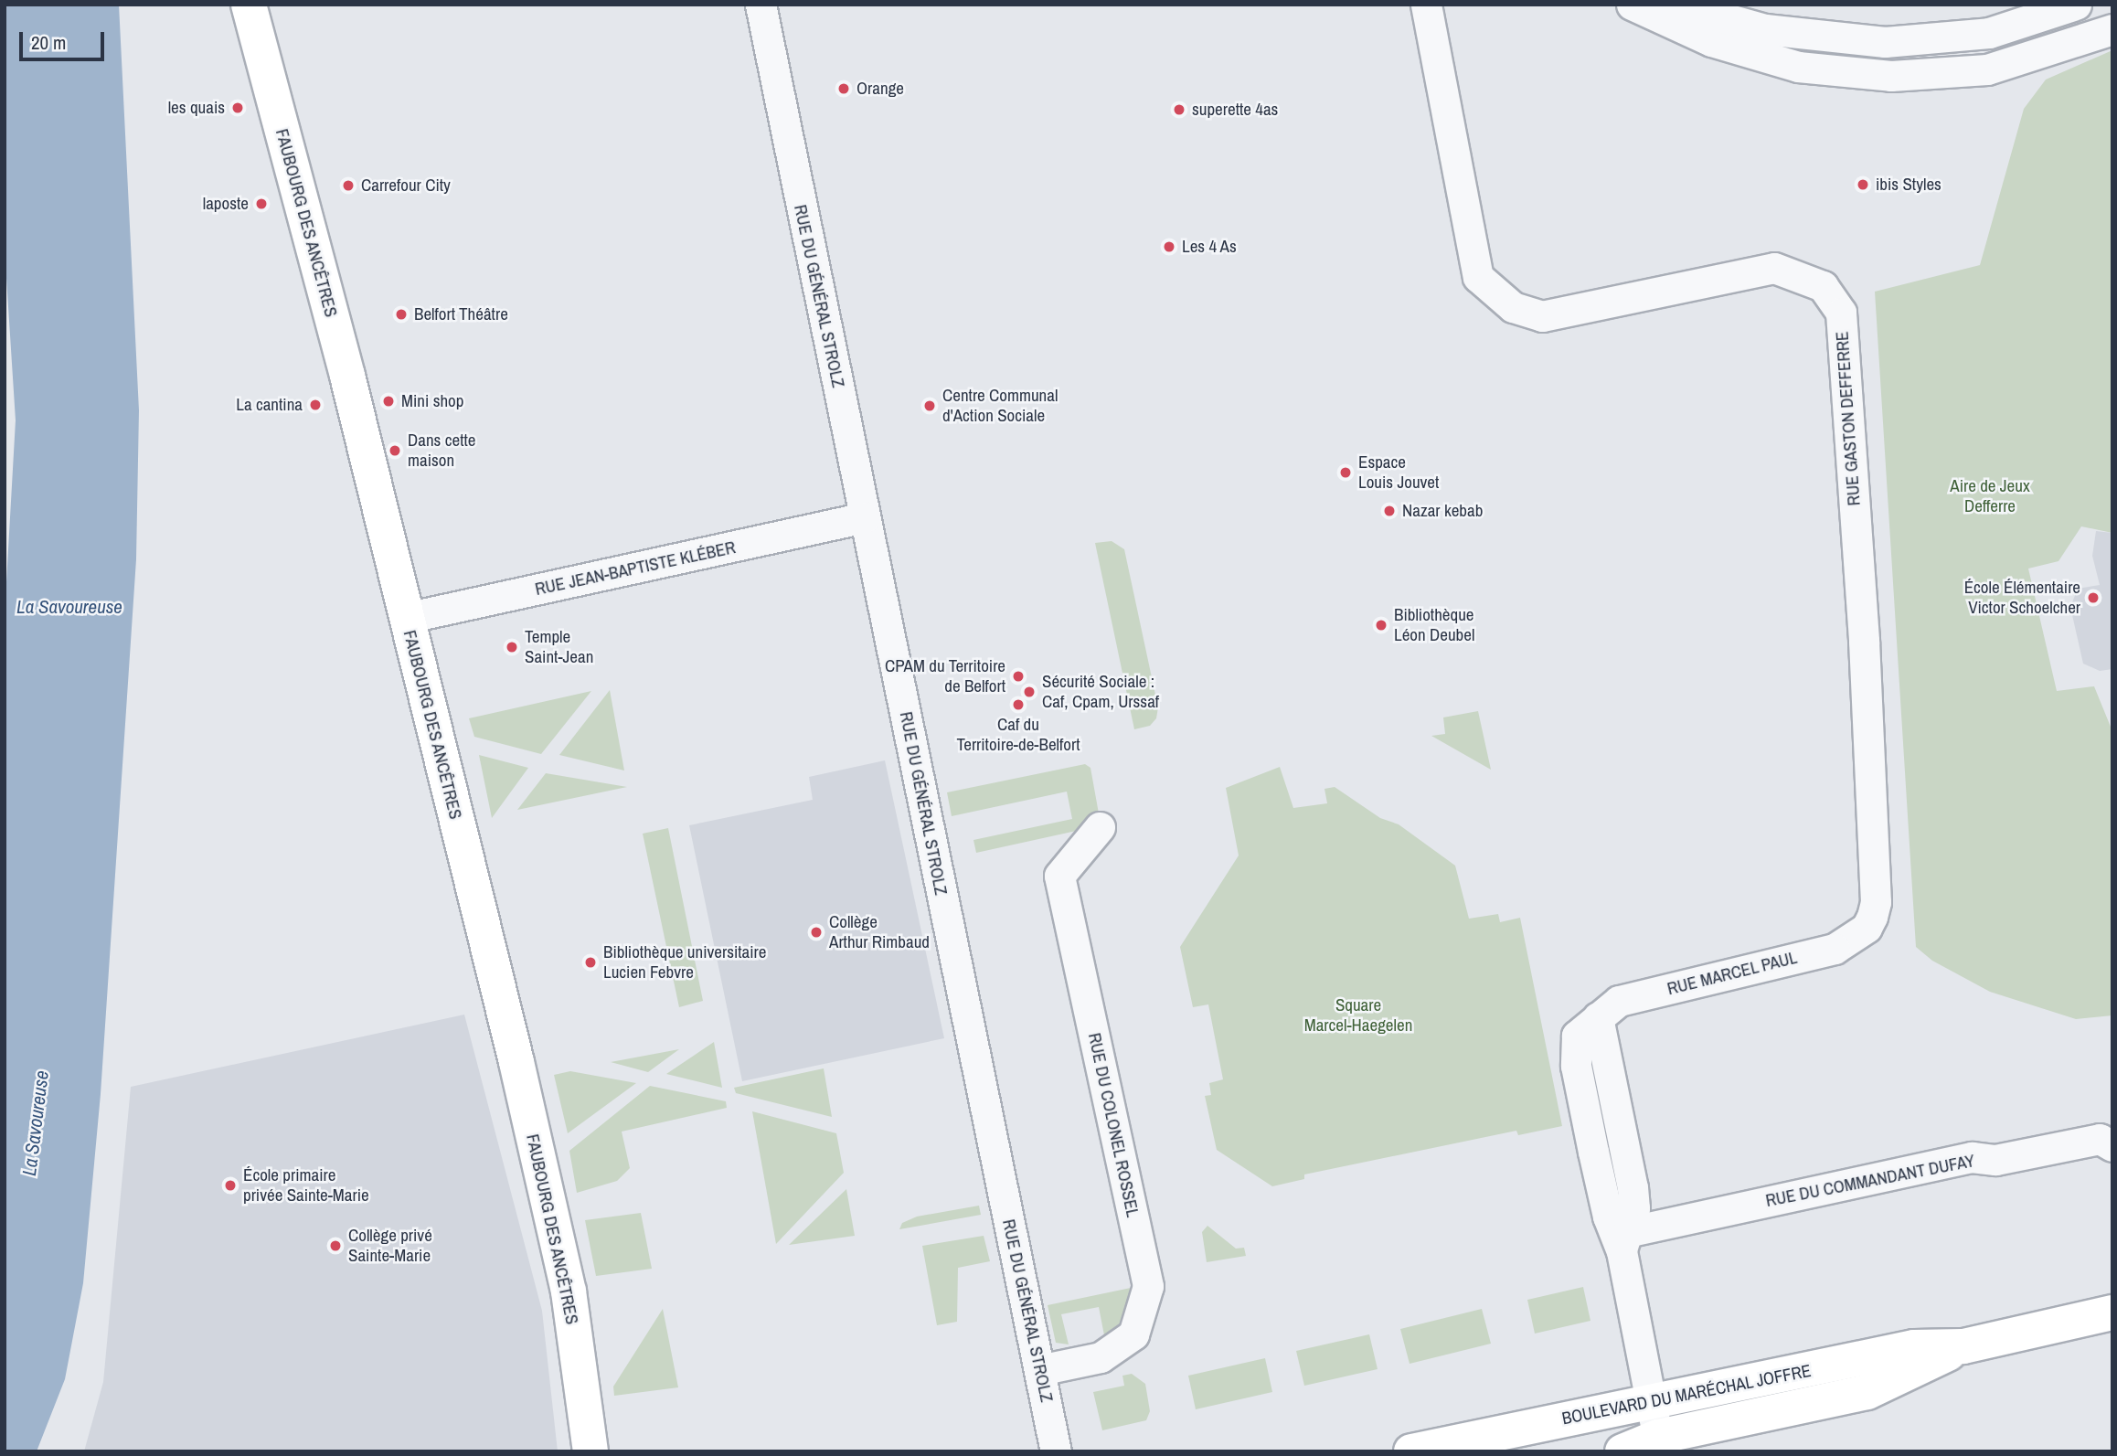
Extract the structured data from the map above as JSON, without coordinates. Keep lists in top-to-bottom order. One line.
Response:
{"streets":{"main road":["FAUBOURG DES ANCÊTRES","BOULEVARD DU MARÉCHAL JOFFRE"],"street":["RUE DU GÉNÉRAL STROLZ","RUE GASTON DEFFERRE","RUE JEAN-BAPTISTE KLÉBER","RUE MARCEL PAUL","RUE DU COLONEL ROSSEL","RUE DU COMMANDANT DUFAY"]},"crossings":[["FAUBOURG DES ANCÊTRES","RUE JEAN-BAPTISTE KLÉBER"],["RUE DU GÉNÉRAL STROLZ","RUE JEAN-BAPTISTE KLÉBER"],["RUE DU GÉNÉRAL STROLZ","RUE DU COLONEL ROSSEL"],["RUE GASTON DEFFERRE","RUE MARCEL PAUL"],["RUE MARCEL PAUL","RUE DU COMMANDANT DUFAY"],["RUE MARCEL PAUL","BOULEVARD DU MARÉCHAL JOFFRE"]],"water":["La Savoureuse"],"parks":["Aire de Jeux Defferre","Square Marcel-Haegelen"],"places":["Orange","les quais","superette 4as","ibis Styles","Carrefour City","laposte","Les 4 As","Belfort Théâtre","Mini shop","La cantina","Centre Communal d'Action Sociale","Dans cette maison","Espace Louis Jouvet","Nazar kebab","École Élémentaire Victor Schoelcher","Bibliothèque Léon Deubel","Temple Saint-Jean","CPAM du Territoire de Belfort","Sécurité Sociale : Caf, Cpam, Urssaf","Caf du Territoire-de-Belfort","Collège Arthur Rimbaud","Bibliothèque universitaire Lucien Febvre","École primaire privée Sainte-Marie","Collège privé Sainte-Marie"],"scale_bar":"20 m"}
